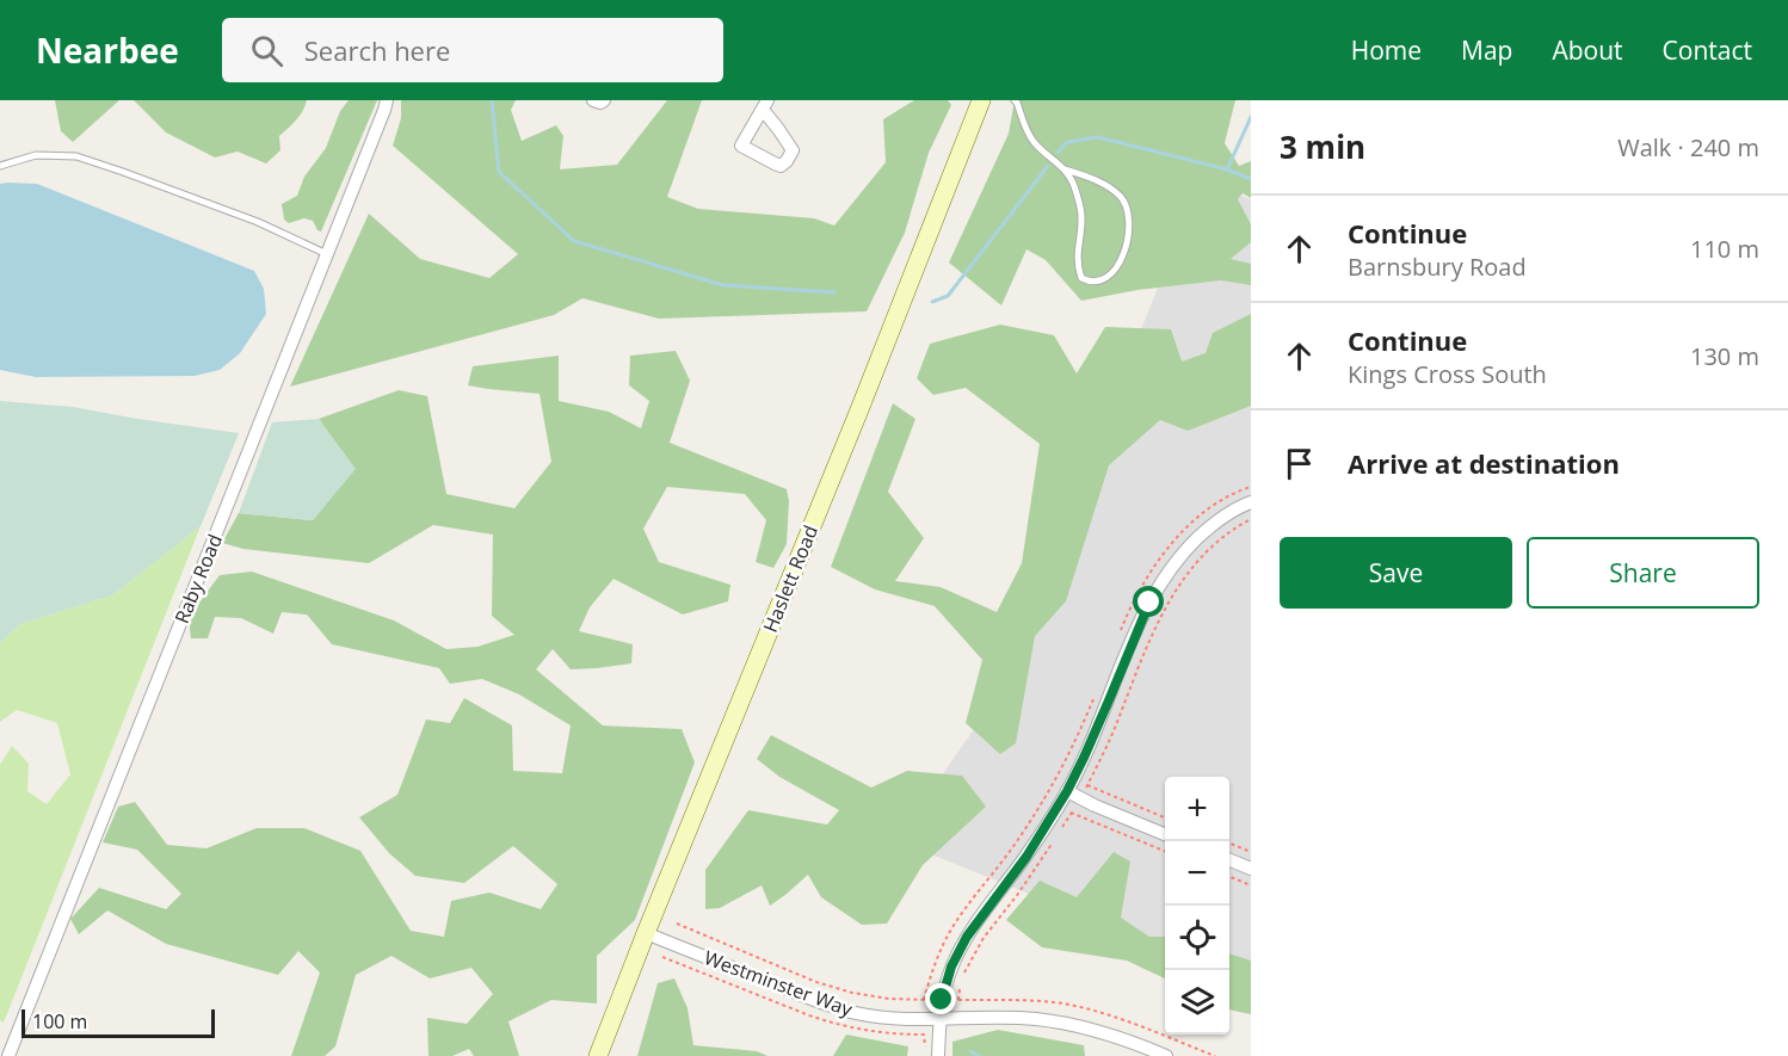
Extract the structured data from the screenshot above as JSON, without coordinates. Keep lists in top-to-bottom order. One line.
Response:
{"streets":{"main road":["Haslett Road"],"street":["Raby Road","Westminster Way"]},"crossings":[["Haslett Road","Westminster Way"]],"scale_bar":"100 m","page":{"header":"Nearbee","search":"Search here","nav":["Home","Map","About","Contact"],"heading":["3 min","Walk · 240 m"],"list":[["Continue","Barnsbury Road","110 m"],["Continue","Kings Cross South","130 m"],"Arrive at destination"],"buttons":["Save","Share"],"map_buttons":["+","−"],"scale":"100 m"}}
